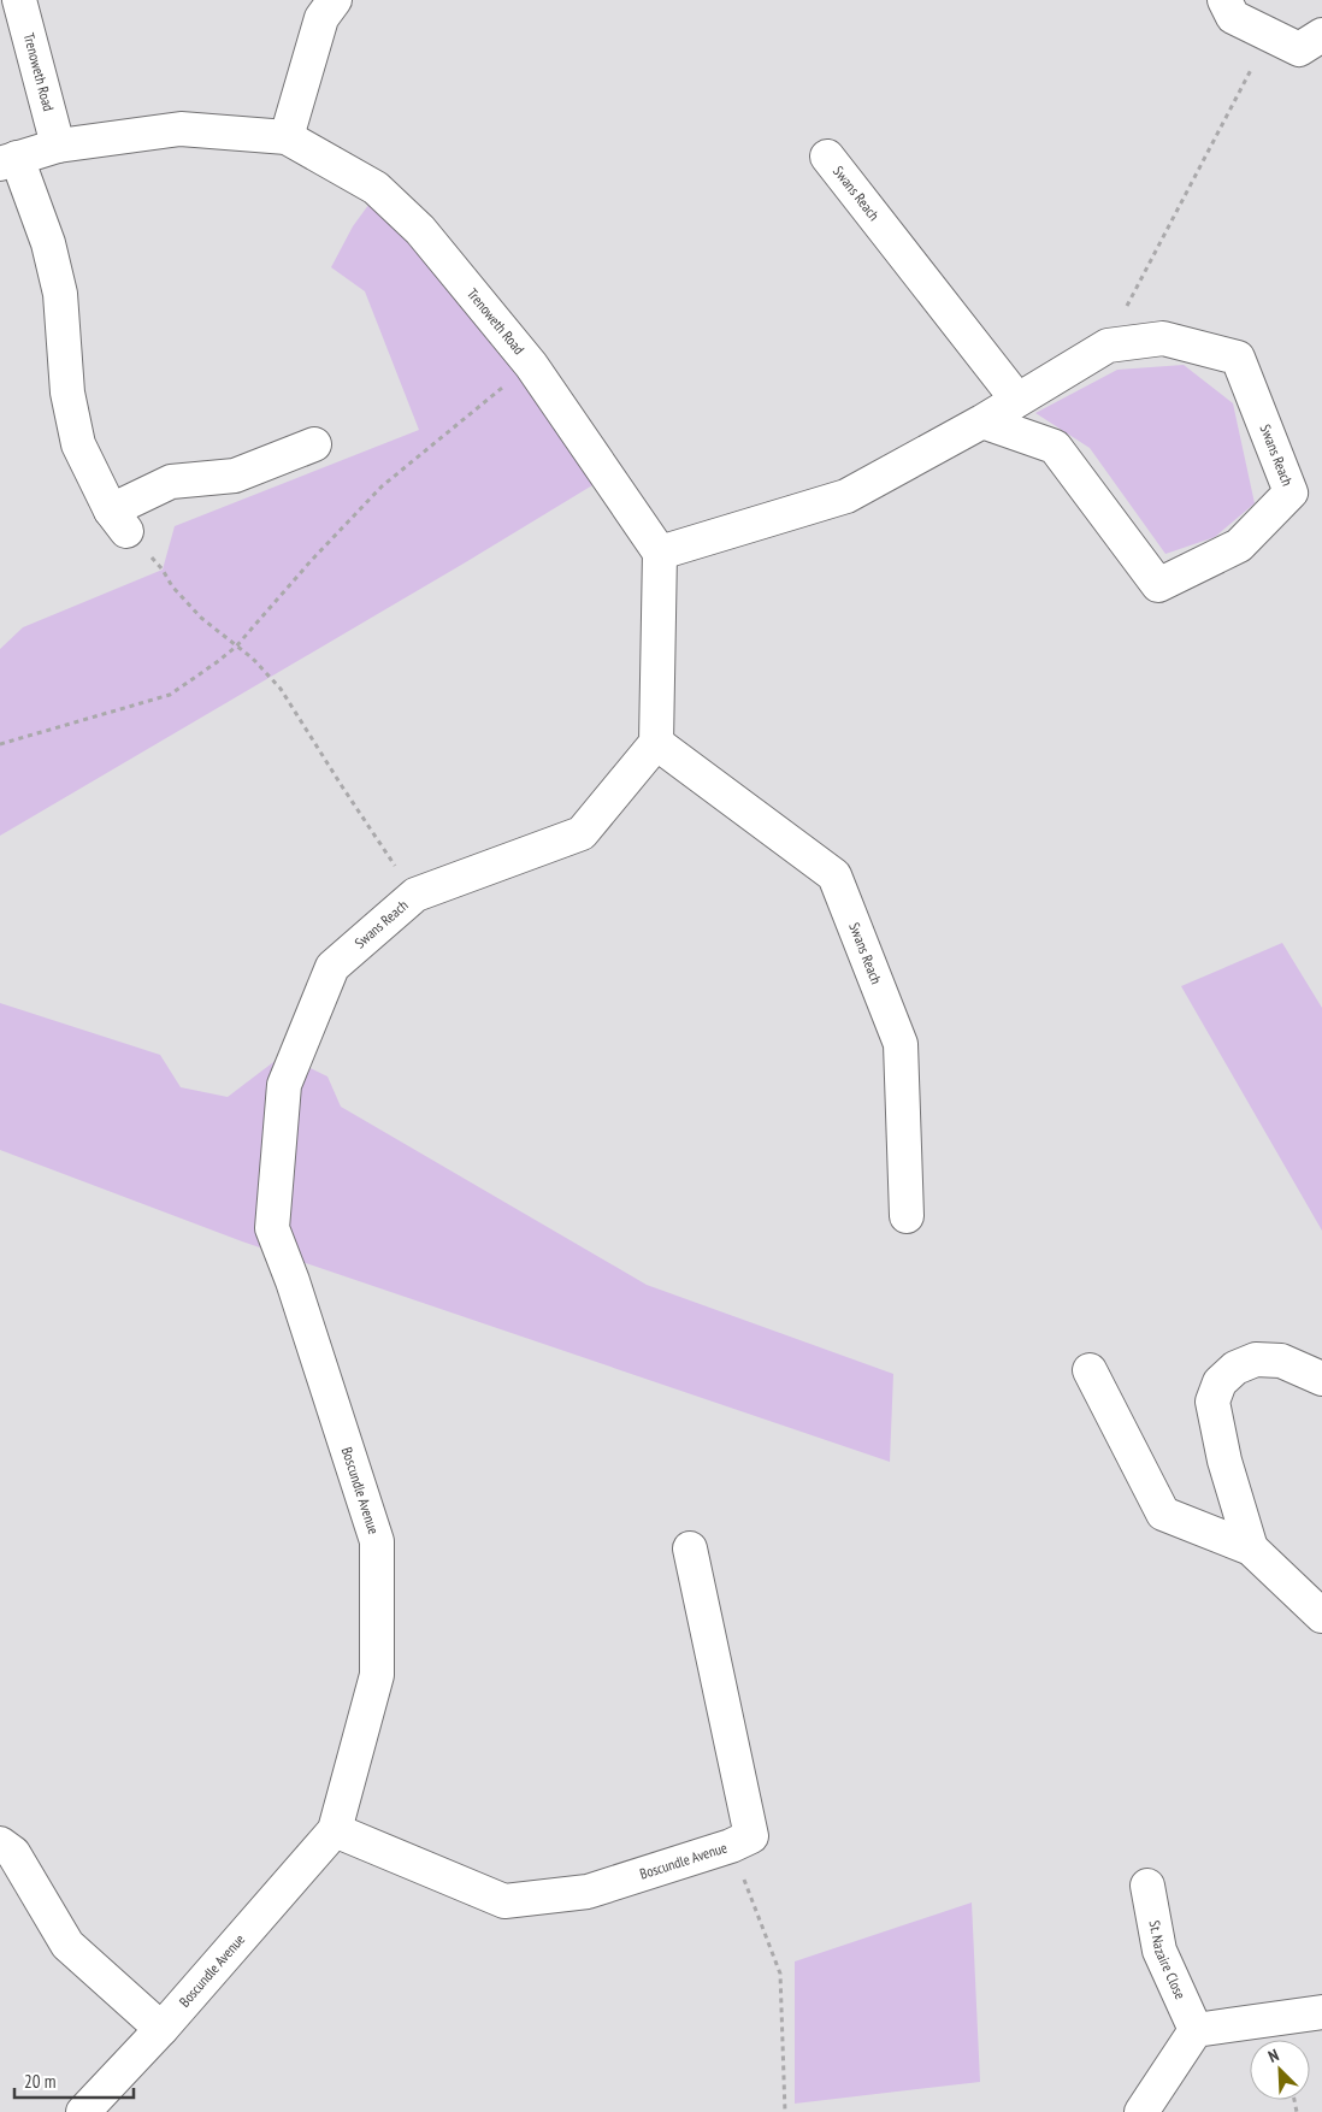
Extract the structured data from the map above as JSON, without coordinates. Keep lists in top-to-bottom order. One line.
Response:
{"streets":{"street":["Trenoweth Road","Swans Reach","Boscundle Avenue","St. Nazaire Close"]},"crossings":[["Trenoweth Road","Swans Reach"],["Swans Reach","Boscundle Avenue"]],"scale_bar":"20 m","north":"top left"}
